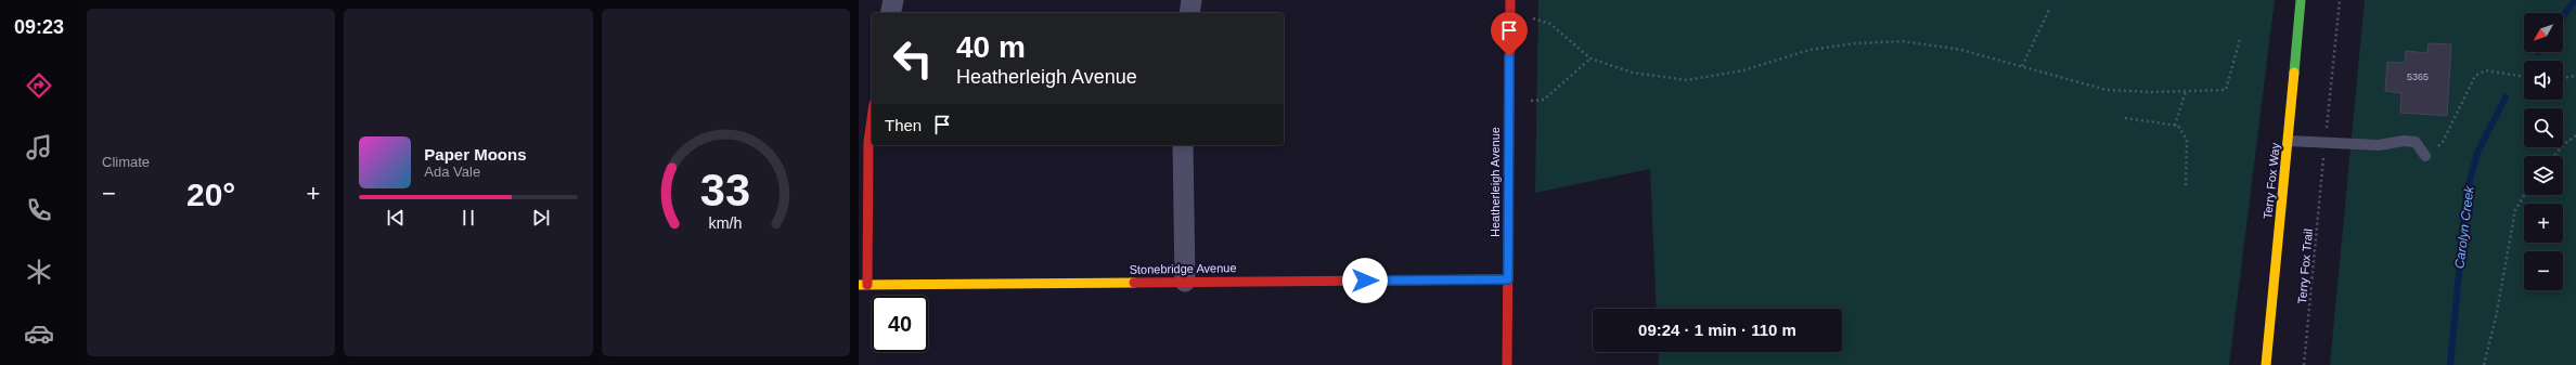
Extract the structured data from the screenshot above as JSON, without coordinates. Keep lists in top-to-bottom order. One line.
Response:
{"streets":{"street":["Terry Fox Way","Heatherleigh Avenue","Stonebridge Avenue"],"path":["Terry Fox Trail"]},"crossings":[["Heatherleigh Avenue","Stonebridge Avenue"]],"water":["Carolyn Creek"],"house_numbers":["5365"],"north":"bottom left","page":{"tabs":"09:23","tile":"Climate","map_buttons":["+","−"],"turn":["40 m","Heatherleigh Avenue"],"then":"Then","song":["Paper Moons","Ada Vale"],"heat":["−","20°","+"],"limit":"40","trip":"09:24 · 1 min · 110 m","gauge":["33","km/h"]}}
